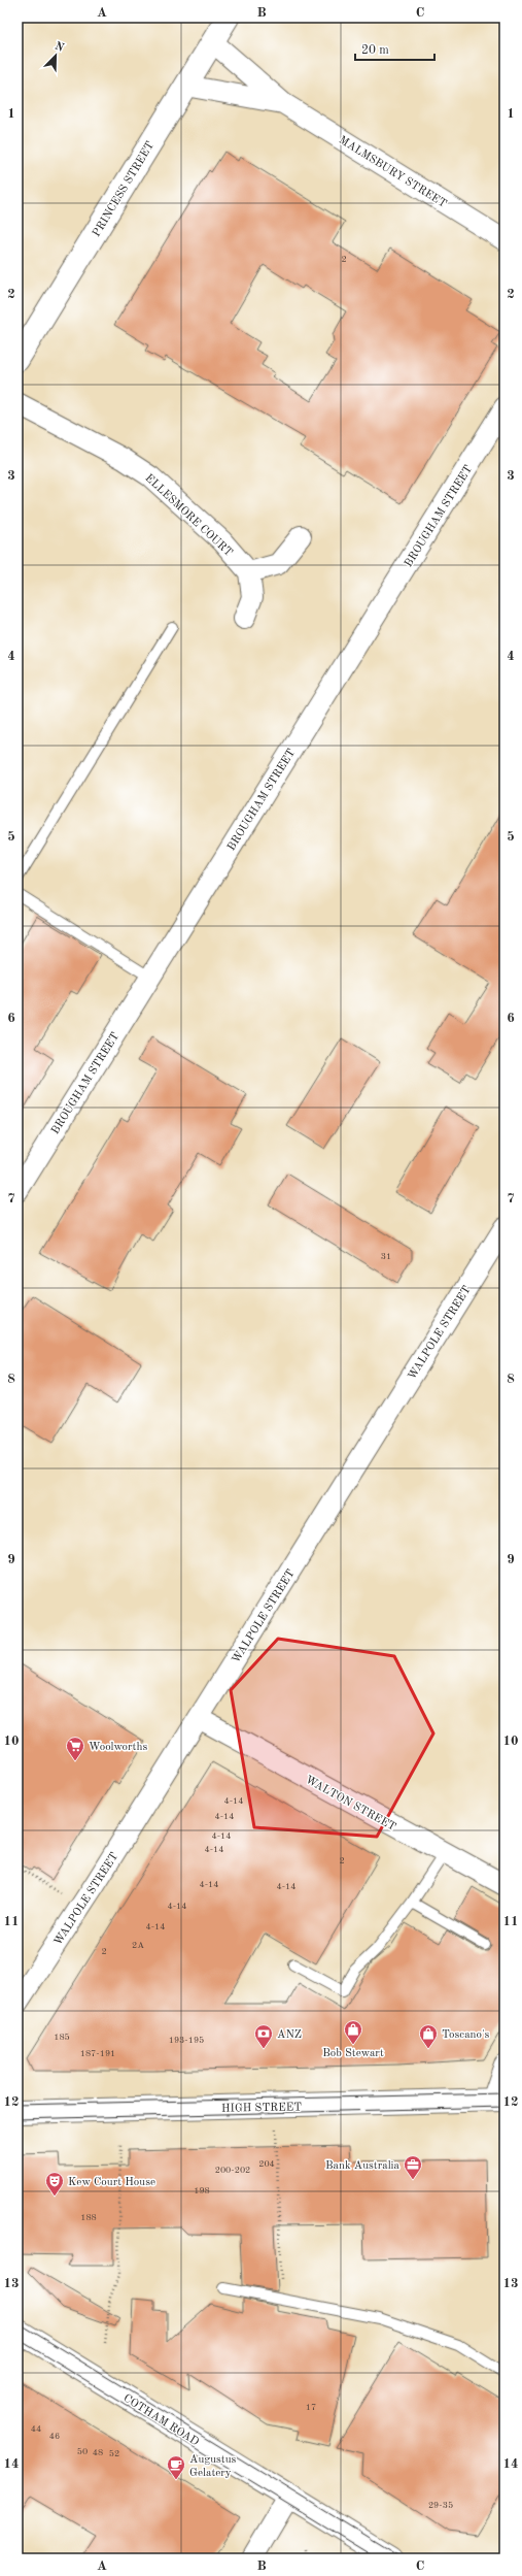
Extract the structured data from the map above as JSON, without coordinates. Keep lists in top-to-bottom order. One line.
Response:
{"streets":{"main road":["PRINCESS STREET","HIGH STREET","COTHAM ROAD"],"street":["MALMSBURY STREET","ELLESMORE COURT","BROUGHAM STREET","WALPOLE STREET","WALTON STREET"]},"crossings":[["MALMSBURY STREET","PRINCESS STREET"],["WALPOLE STREET","WALTON STREET"]],"places":{"supermarket":["Woolworths"],"shop":["Bob Stewart","Toscano's"],"bank":["ANZ"],"office":["Bank Australia"],"theatre":["Kew Court House"],"cafe":["Augustus Gelatery"]},"house_numbers":["2","31","4-14","4-14","4-14","4-14","2","4-14","4-14","4-14","4-14","2A","2","185","193-195","187-191","204","200-202","198","188","17","44","46","50","48","52","29-35"],"scale_bar":"20 m","north":"top right","grid":{"columns":["A","B","C"],"rows":["1","2","3","4","5","6","7","8","9","10","11","12","13","14"]}}
